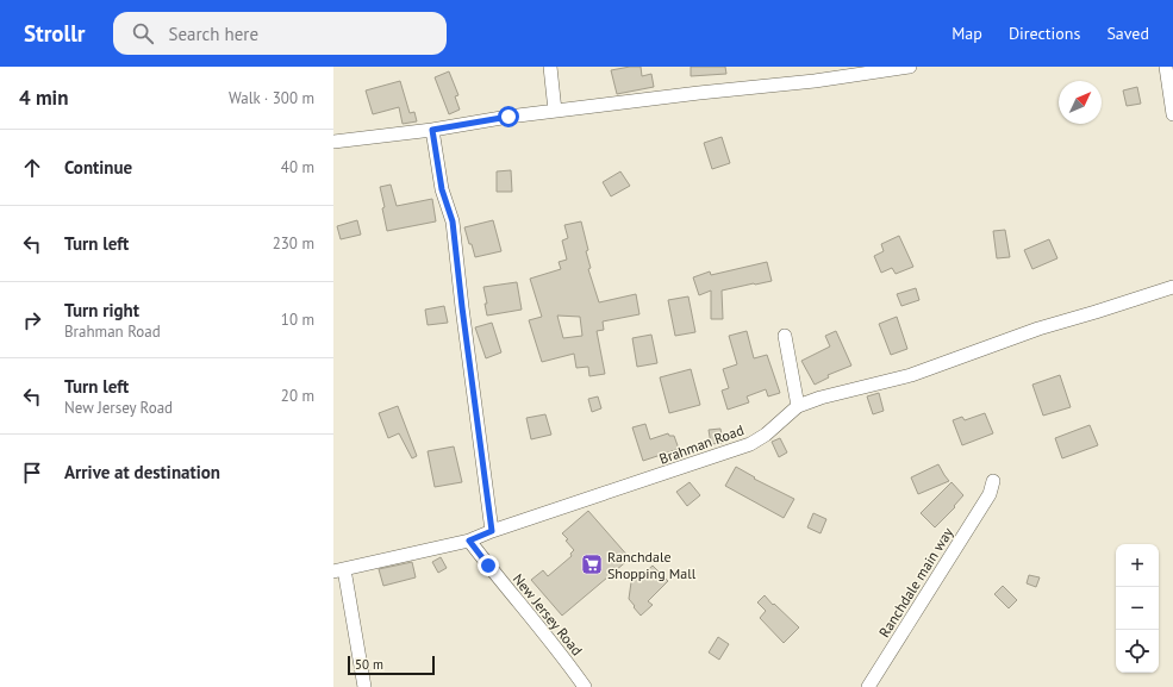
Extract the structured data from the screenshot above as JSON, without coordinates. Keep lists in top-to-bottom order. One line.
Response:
{"streets":{"street":["Brahman Road","Ranchdale main way","New Jersey Road"]},"crossings":[["Brahman Road","New Jersey Road"]],"places":{"supermarket":["Ranchdale Shopping Mall"]},"scale_bar":"50 m","north":"top right","page":{"header":"Strollr","search":"Search here","nav":["Map","Directions","Saved"],"heading":["4 min","Walk · 300 m"],"list":[["Continue","40 m"],["Turn left","230 m"],["Turn right","Brahman Road","10 m"],["Turn left","New Jersey Road","20 m"],"Arrive at destination"],"map_buttons":["+","−"],"scale":"50 m"}}
